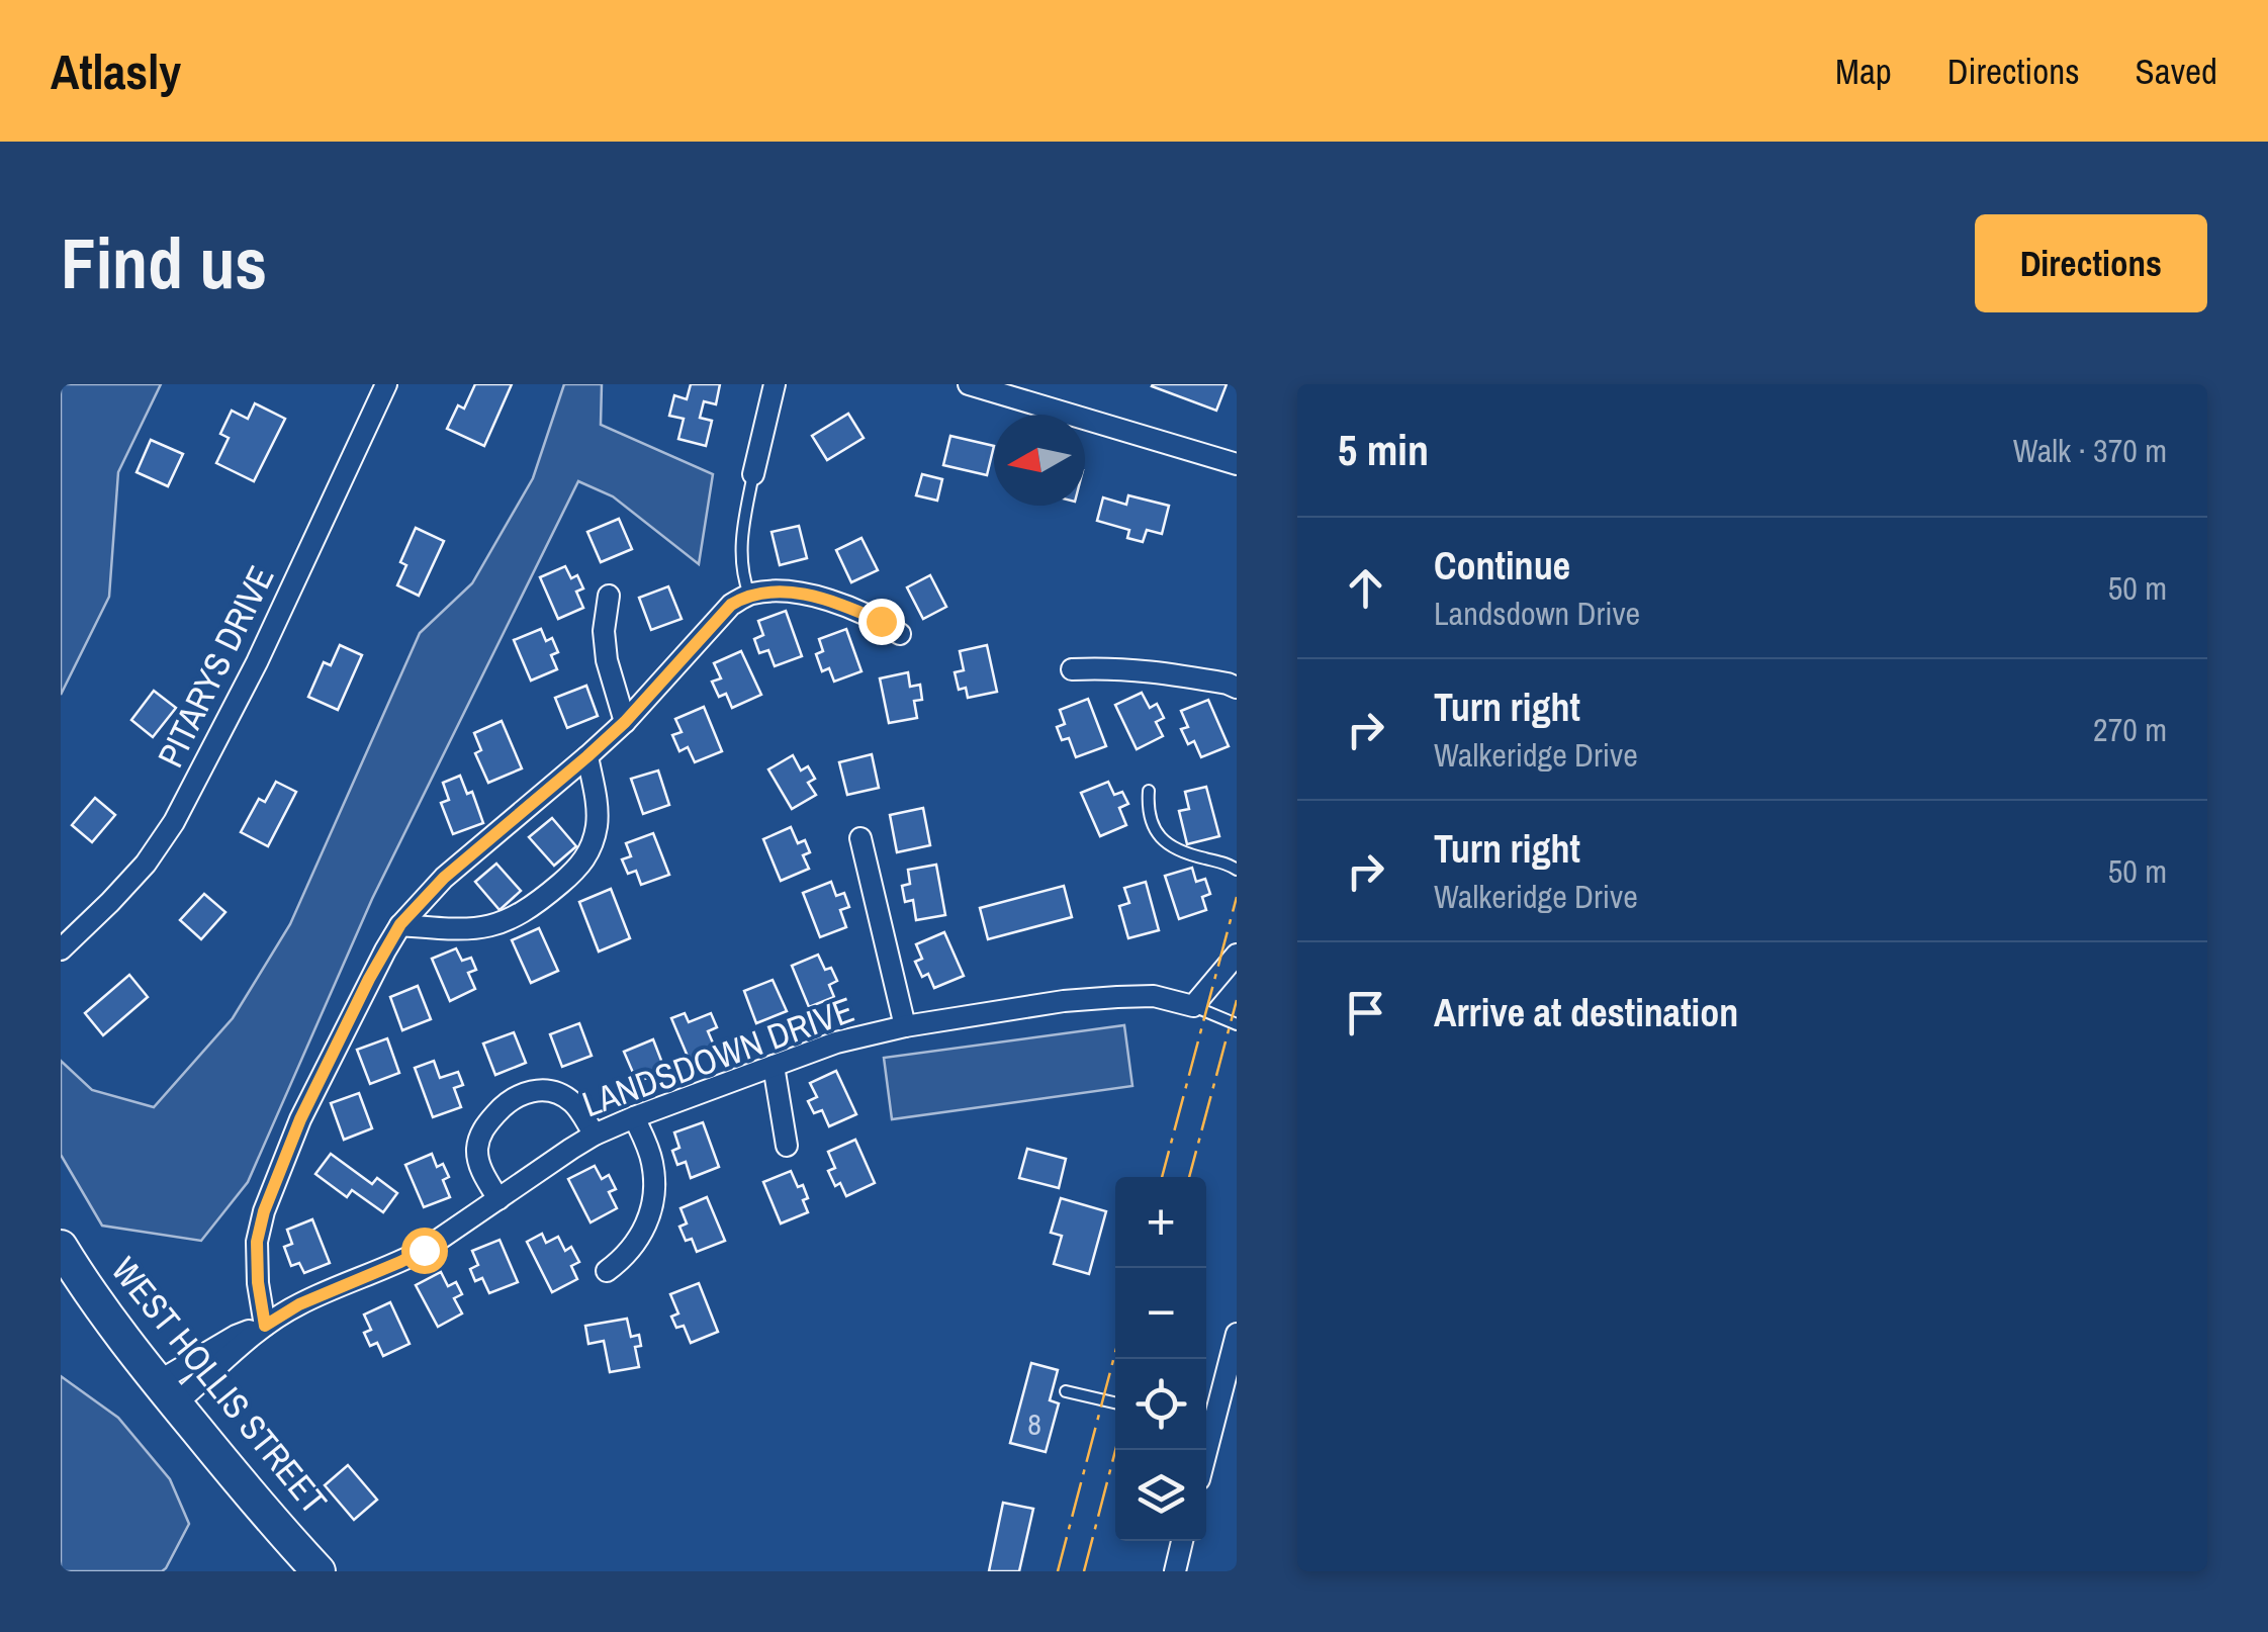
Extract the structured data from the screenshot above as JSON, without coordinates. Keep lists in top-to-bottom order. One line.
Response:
{"streets":{"main road":["WEST HOLLIS STREET"],"street":["PITARYS DRIVE","LANDSDOWN DRIVE"]},"crossings":[["LANDSDOWN DRIVE","WEST HOLLIS STREET"]],"house_numbers":["8"],"north":"left","page":{"header":"Atlasly","nav":["Map","Directions","Saved"],"buttons":"Directions","title":"Find us","heading":["5 min","Walk · 370 m"],"list":[["Continue","Landsdown Drive","50 m"],["Turn right","Walkeridge Drive","270 m"],["Turn right","Walkeridge Drive","50 m"],"Arrive at destination"],"map_buttons":["+","−"]}}
